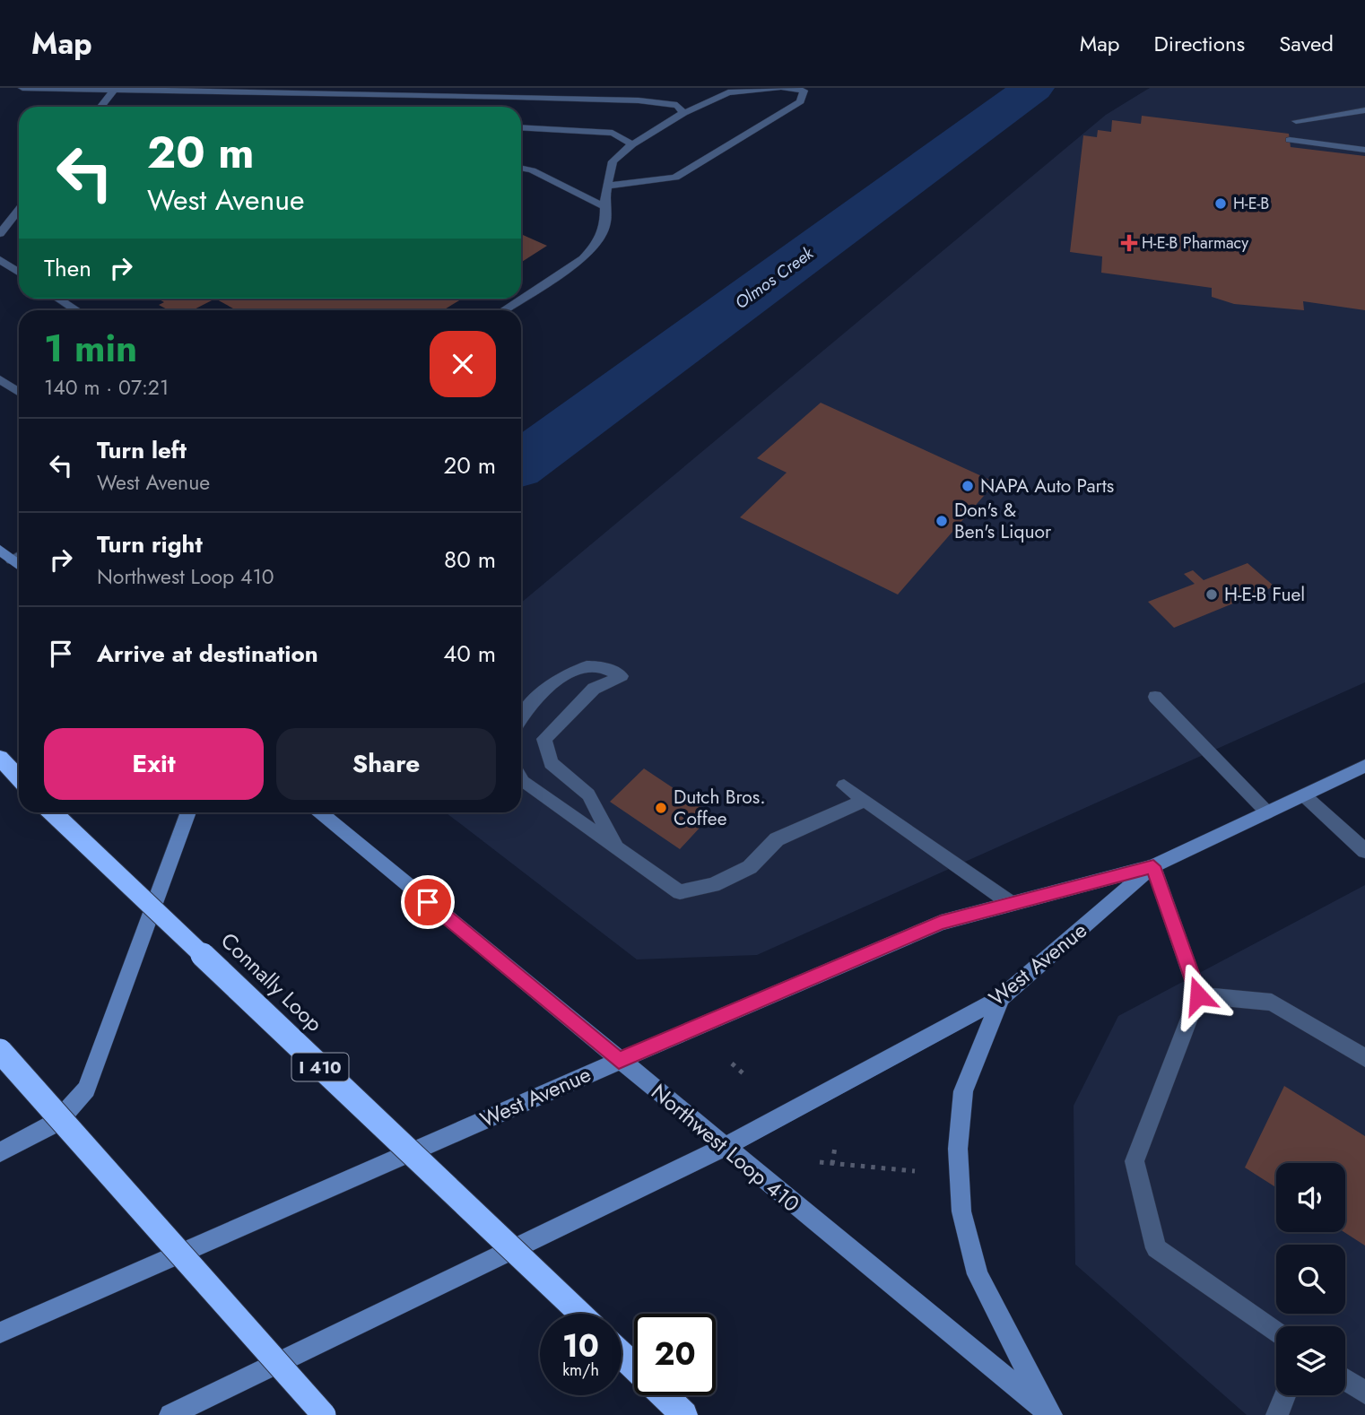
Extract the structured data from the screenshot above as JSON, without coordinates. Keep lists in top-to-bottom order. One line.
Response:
{"streets":{"highway":["Connally Loop","I 410"],"main road":["West Avenue","Northwest Loop 410"]},"crossings":[["West Avenue","Northwest Loop 410"]],"water":["Olmos Creek"],"places":{"other":["H-E-B","NAPA Auto Parts","Don's & Ben's Liquor","H-E-B Fuel","Dutch Bros. Coffee"],"health":["H-E-B Pharmacy"]},"page":{"header":"Map","nav":["Map","Directions","Saved"],"turn":["20 m","West Avenue"],"then":"Then","heading":["1 min","140 m · 07:21"],"list":[{"name":"Turn left","note":"West Avenue","value":"20 m"},{"name":"Turn right","note":"Northwest Loop 410","value":"80 m"},{"name":"Arrive at destination","value":"40 m"}],"buttons":["Exit","Share"],"speed":"10 km/h","limit":"20"}}
